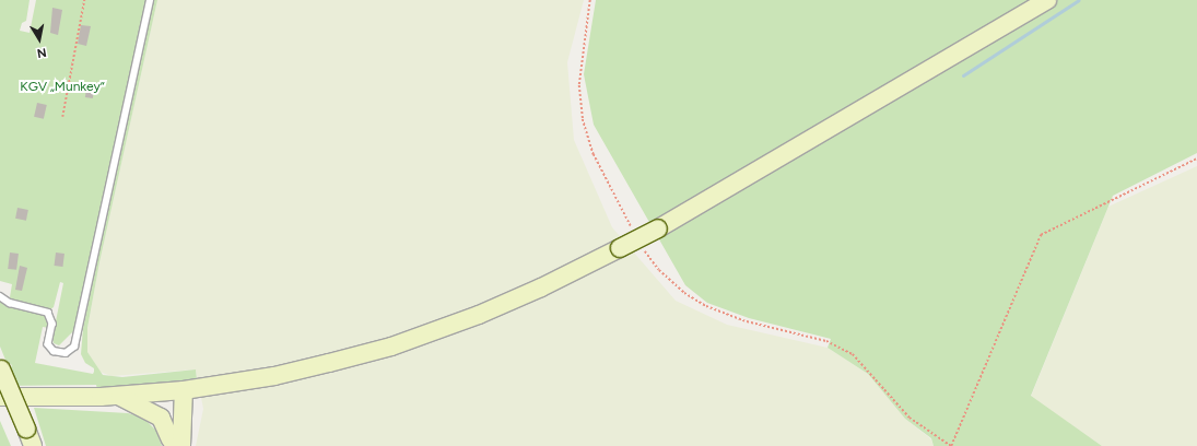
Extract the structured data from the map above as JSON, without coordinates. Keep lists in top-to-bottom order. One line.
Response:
{"parks":["KGV „Munkey“"],"north":"bottom"}
